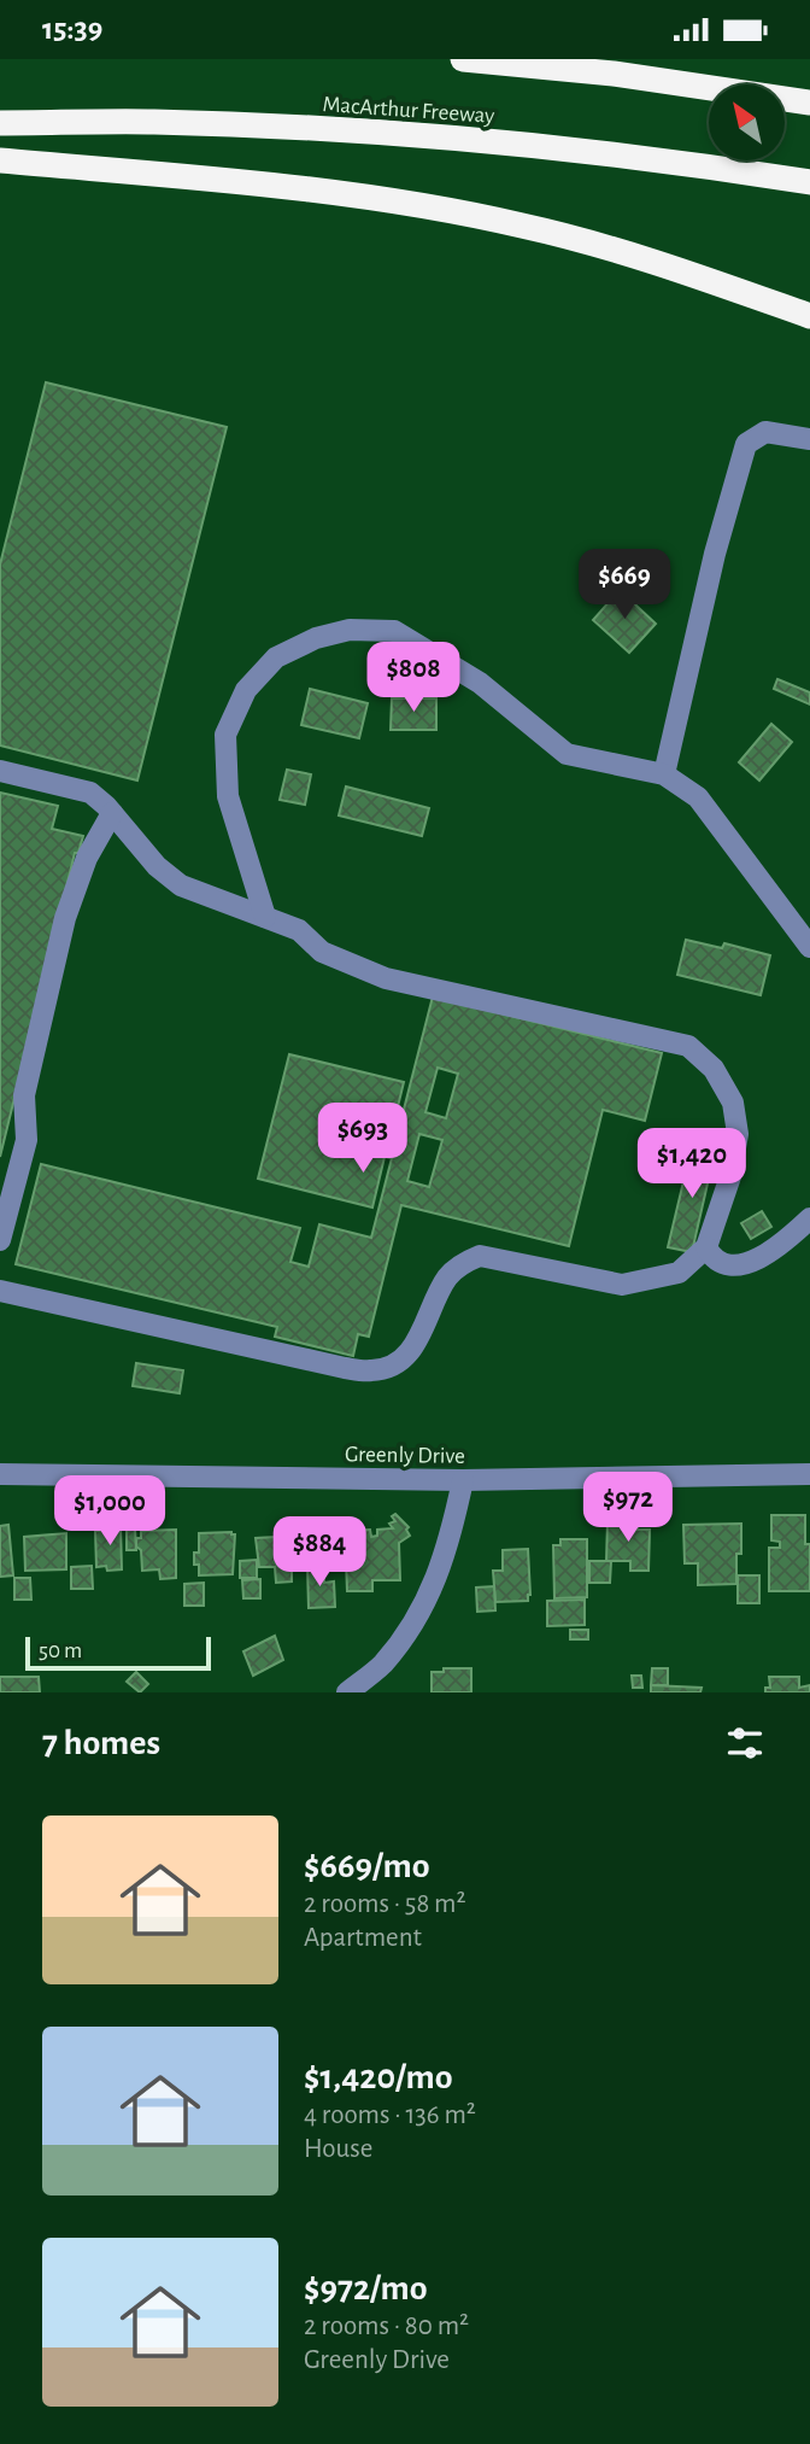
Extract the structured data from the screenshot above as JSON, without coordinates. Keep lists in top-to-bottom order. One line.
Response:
{"streets":{"highway":["MacArthur Freeway"],"street":["Greenly Drive"]},"scale_bar":"50 m","north":"top left","page":{"status":"15:39","price":["$669","$808","$693","$1,420","$972","$1,000","$884"],"scale":"50 m","heading":"7 homes","list":[{"name":"$669/mo","note":"2 rooms · 58 m² · Apartment"},{"name":"$1,420/mo","note":"4 rooms · 136 m² · House"},{"name":"$972/mo","note":"2 rooms · 80 m² · Greenly Drive"}]}}
